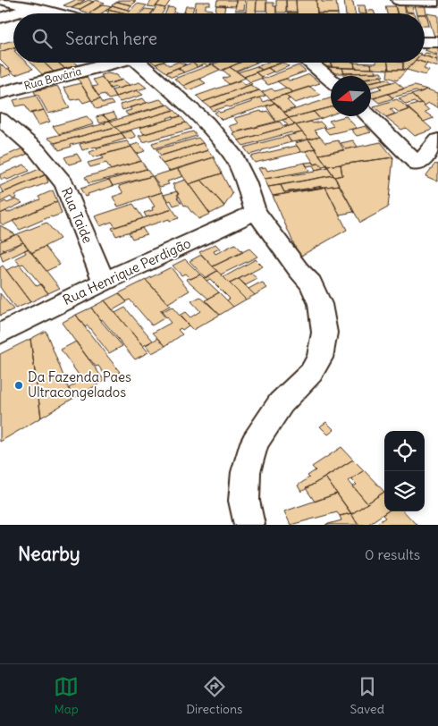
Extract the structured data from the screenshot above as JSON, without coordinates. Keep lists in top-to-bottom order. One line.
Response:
{"streets":{"street":["Rua Bavária","Rua Taide","Rua Henrique Perdigão"]},"crossings":[["Rua Taide","Rua Henrique Perdigão"]],"places":["Da Fazenda Paes Ultracongelados"],"north":"left","page":{"search":"Search here","heading":["Nearby","0 results"],"nav":["Map","Directions","Saved"]}}
